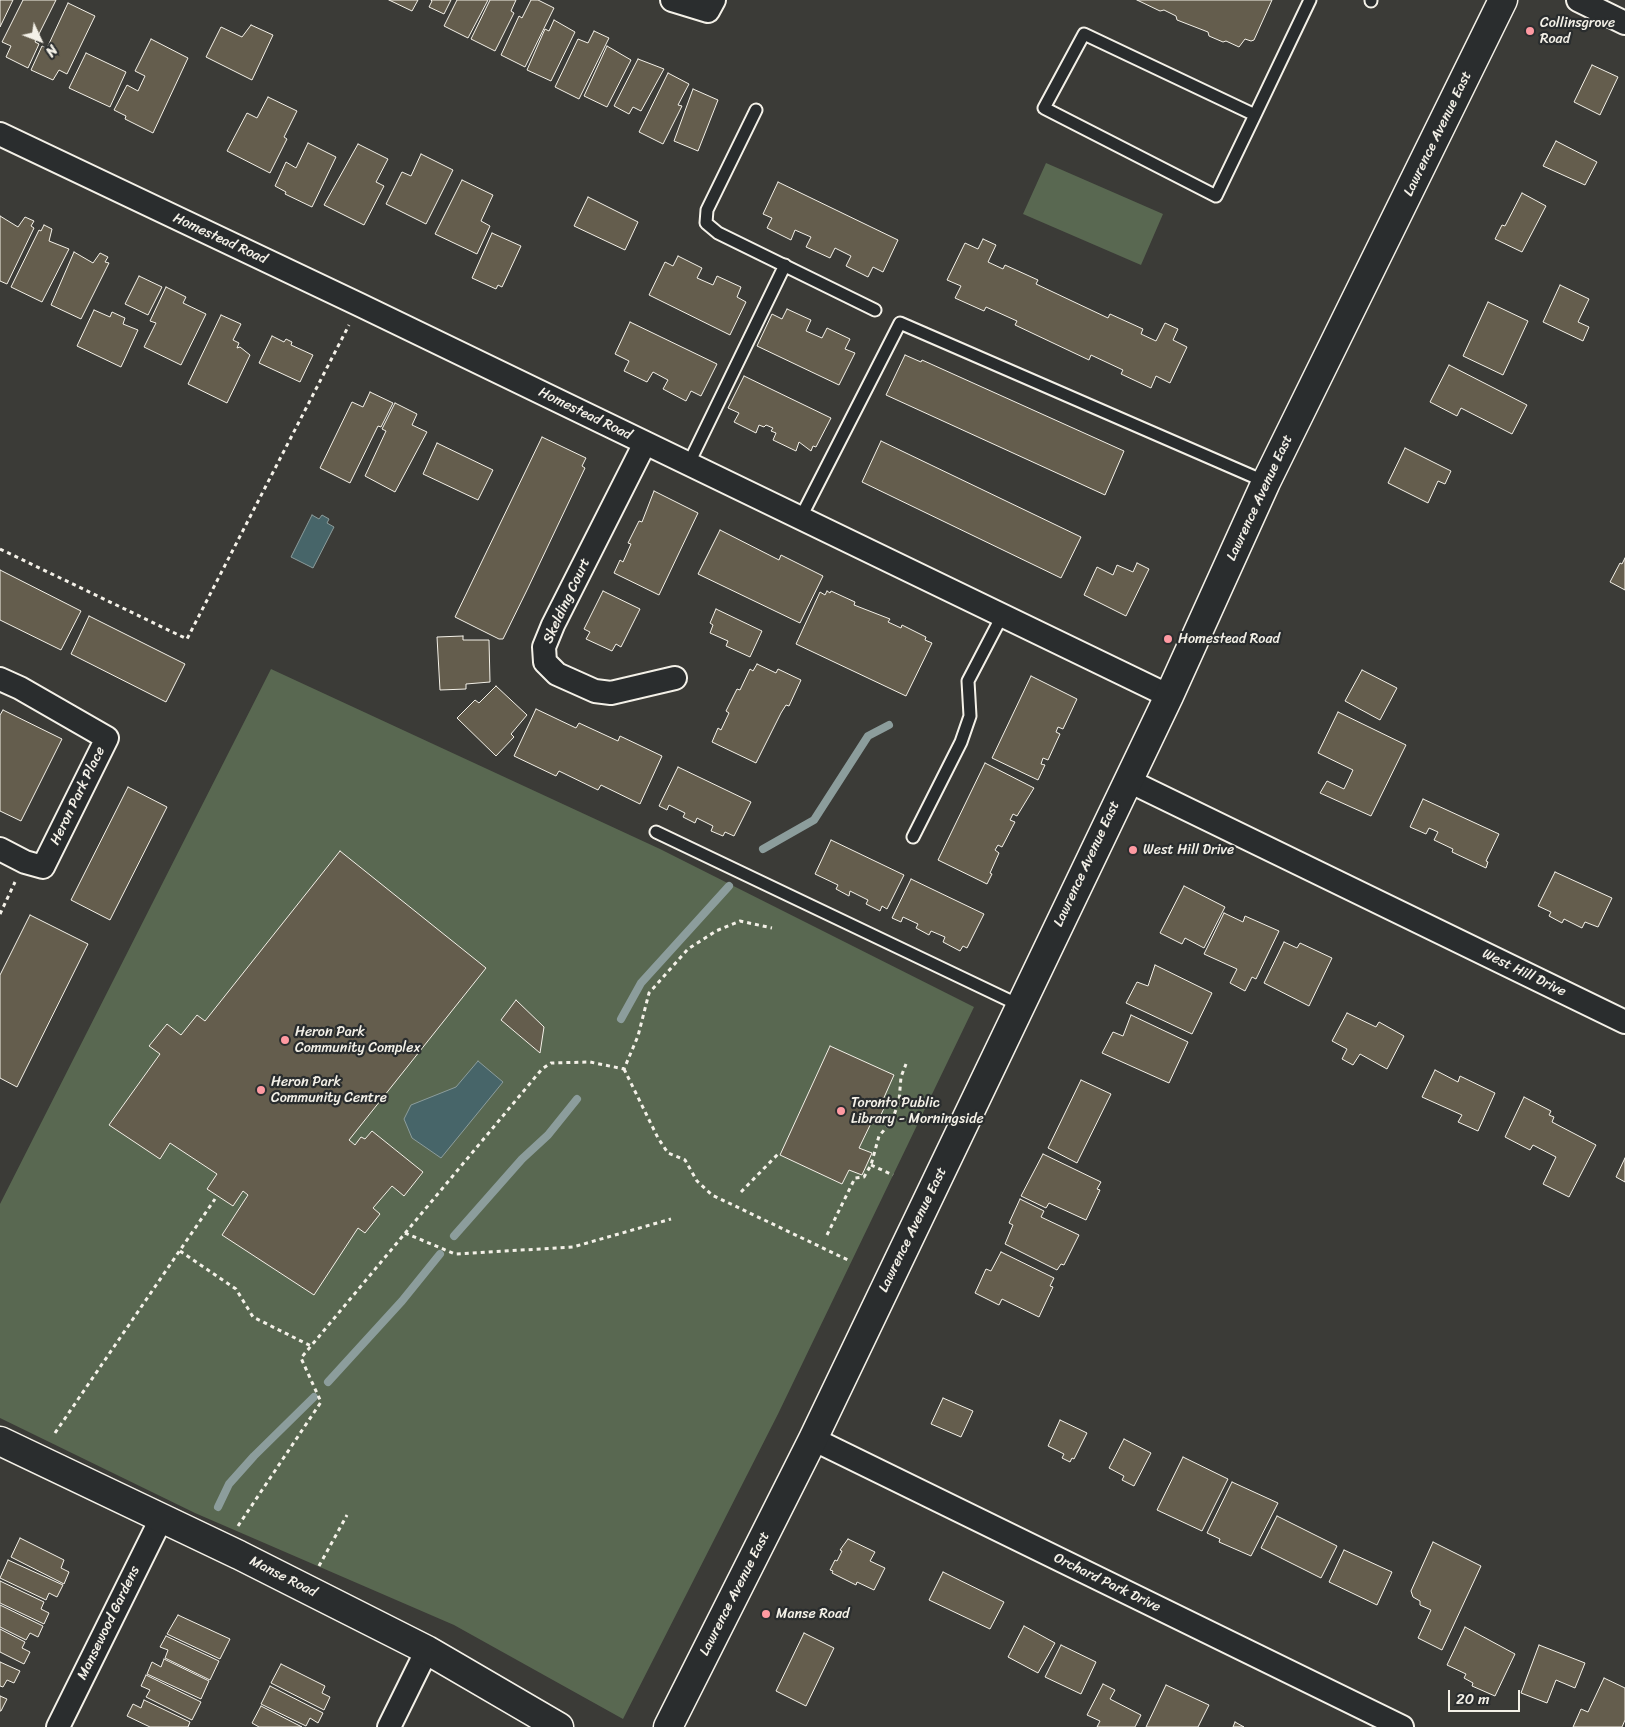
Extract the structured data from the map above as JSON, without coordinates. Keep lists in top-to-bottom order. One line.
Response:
{"streets":{"main road":["Lawrence Avenue East","Manse Road"],"street":["Homestead Road","Skelding Court","Heron Park Place","West Hill Drive","Orchard Park Drive","Mansewood Gardens"]},"crossings":[["Lawrence Avenue East","Homestead Road"],["Lawrence Avenue East","West Hill Drive"],["Lawrence Avenue East","Orchard Park Drive"],["Homestead Road","Skelding Court"],["Manse Road","Mansewood Gardens"]],"places":["Collinsgrove Road","Homestead Road","West Hill Drive","Heron Park Community Complex","Heron Park Community Centre","Toronto Public Library - Morningside","Manse Road"],"scale_bar":"20 m","north":"bottom right"}
